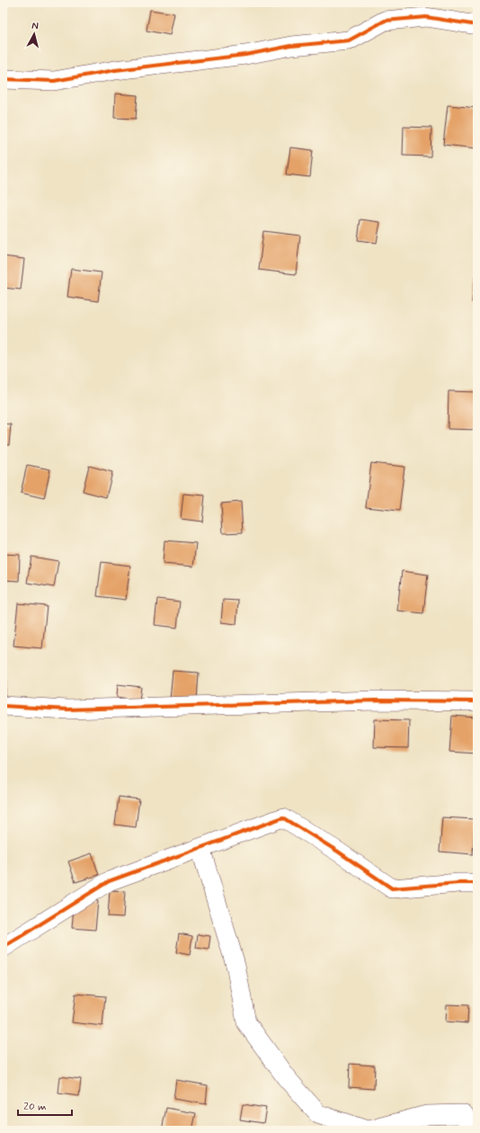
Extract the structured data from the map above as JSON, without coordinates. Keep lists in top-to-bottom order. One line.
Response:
{"scale_bar":"20 m","north":"top"}
